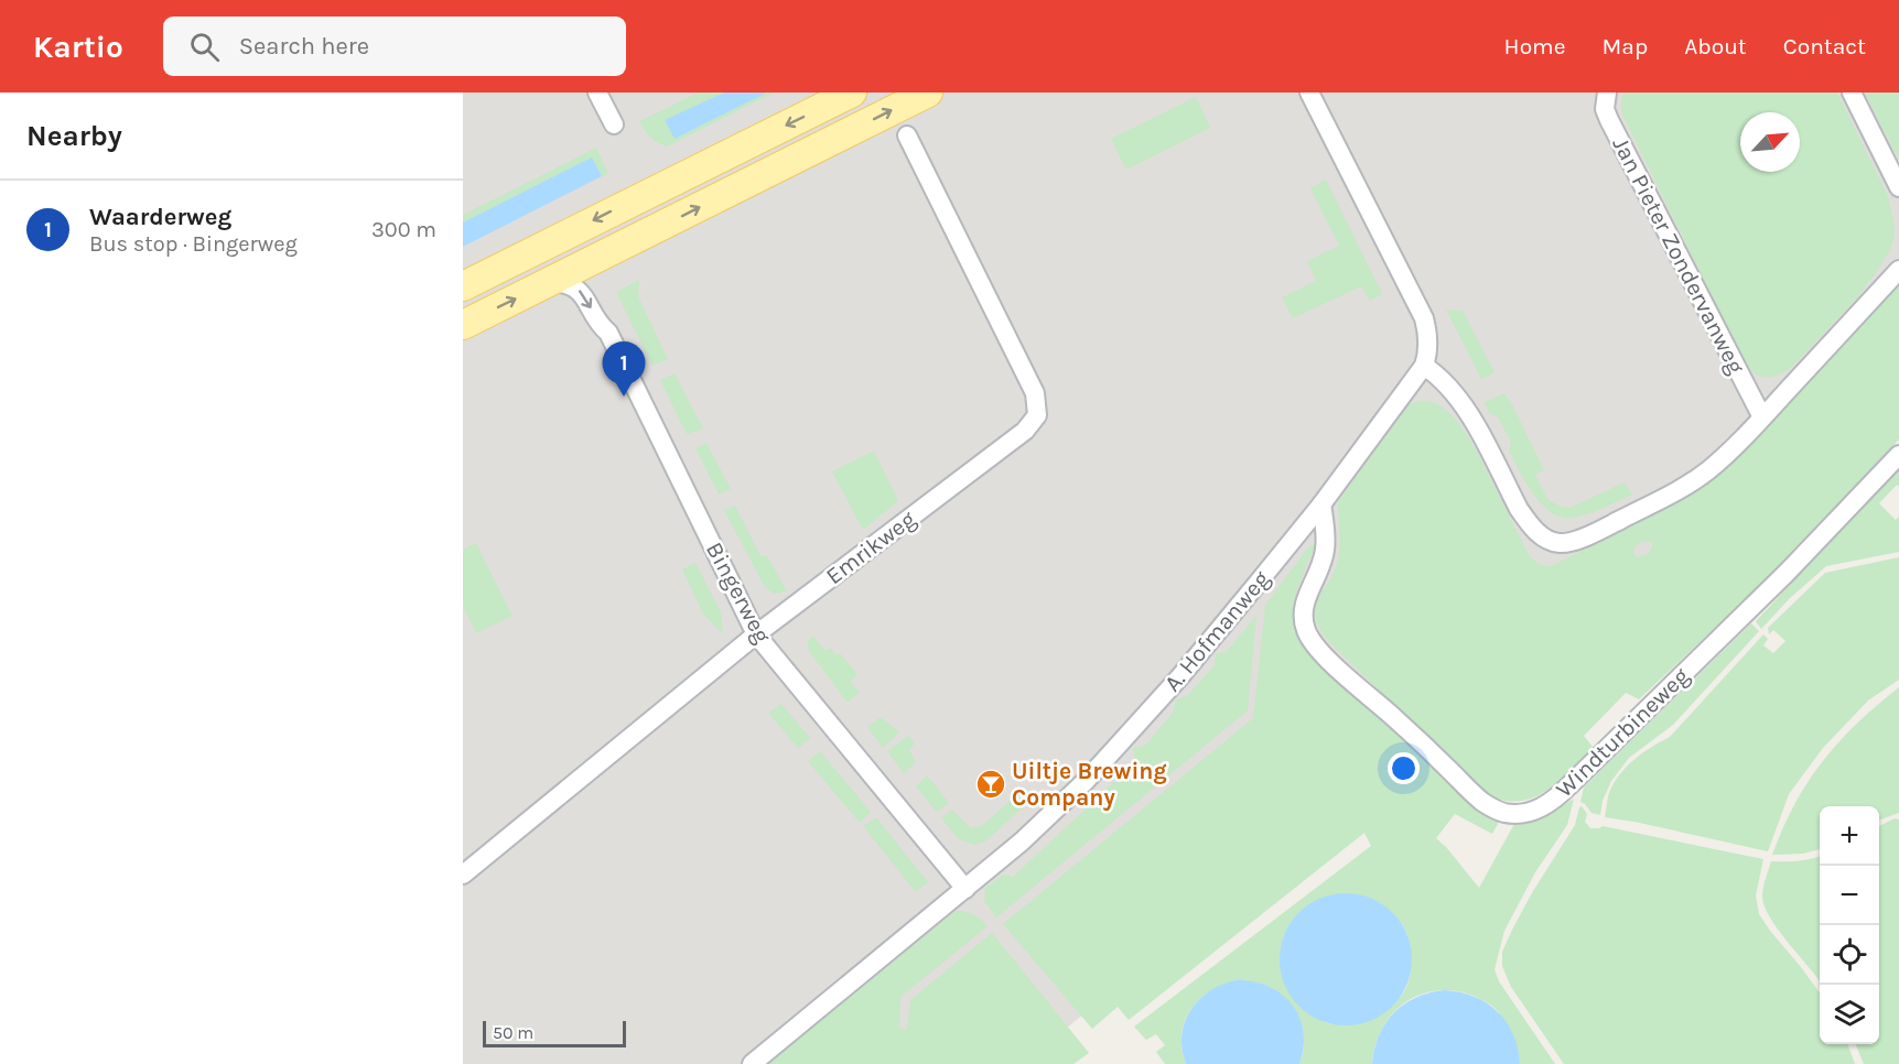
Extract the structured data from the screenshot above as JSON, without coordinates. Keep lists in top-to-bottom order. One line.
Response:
{"streets":{"street":["Jan Pieter Zondervanweg","Emrikweg","Bingerweg","A. Hofmanweg","Windturbineweg"]},"crossings":[["Emrikweg","Bingerweg"],["Bingerweg","A. Hofmanweg"],["A. Hofmanweg","Windturbineweg"]],"one_way":["Bingerweg"],"places":{"bar":["Uiltje Brewing Company"]},"scale_bar":"50 m","north":"top right","page":{"header":"Kartio","search":"Search here","nav":["Home","Map","About","Contact"],"heading":"Nearby","list":[{"mark":"1","name":"Waarderweg","note":"Bus stop · Bingerweg","value":"300 m"}],"pins":"1","map_buttons":["+","−"],"scale":"50 m"}}
